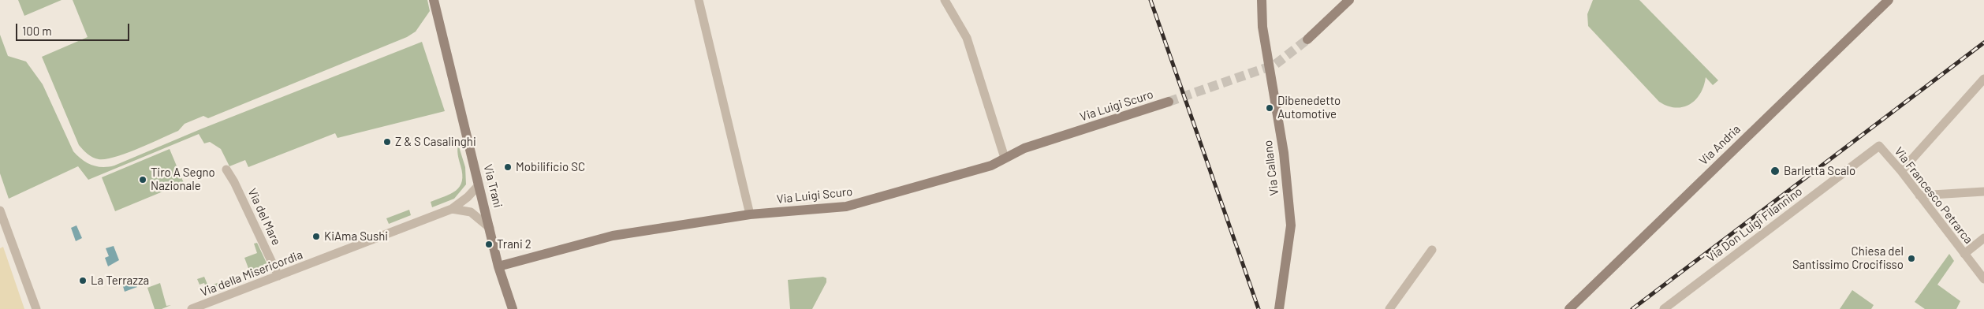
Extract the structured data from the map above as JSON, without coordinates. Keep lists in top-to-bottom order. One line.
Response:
{"streets":{"main road":["Via Luigi Scuro","Via Andria","Via Callano","Via Trani"],"street":["Via Francesco Petrarca","Via del Mare","Via Don Luigi Filannino","Via della Misericordia"]},"crossings":[["Via Luigi Scuro","Via Trani"],["Via Trani","Via della Misericordia"],["Via Francesco Petrarca","Via Don Luigi Filannino"],["Via del Mare","Via della Misericordia"]],"places":["Dibenedetto Automotive","Z & S Casalinghi","Mobilificio SC","Barletta Scalo","Tiro A Segno Nazionale","KiAma Sushi","Trani 2","Chiesa del Santissimo Crocifisso","La Terrazza"],"scale_bar":"100 m"}
